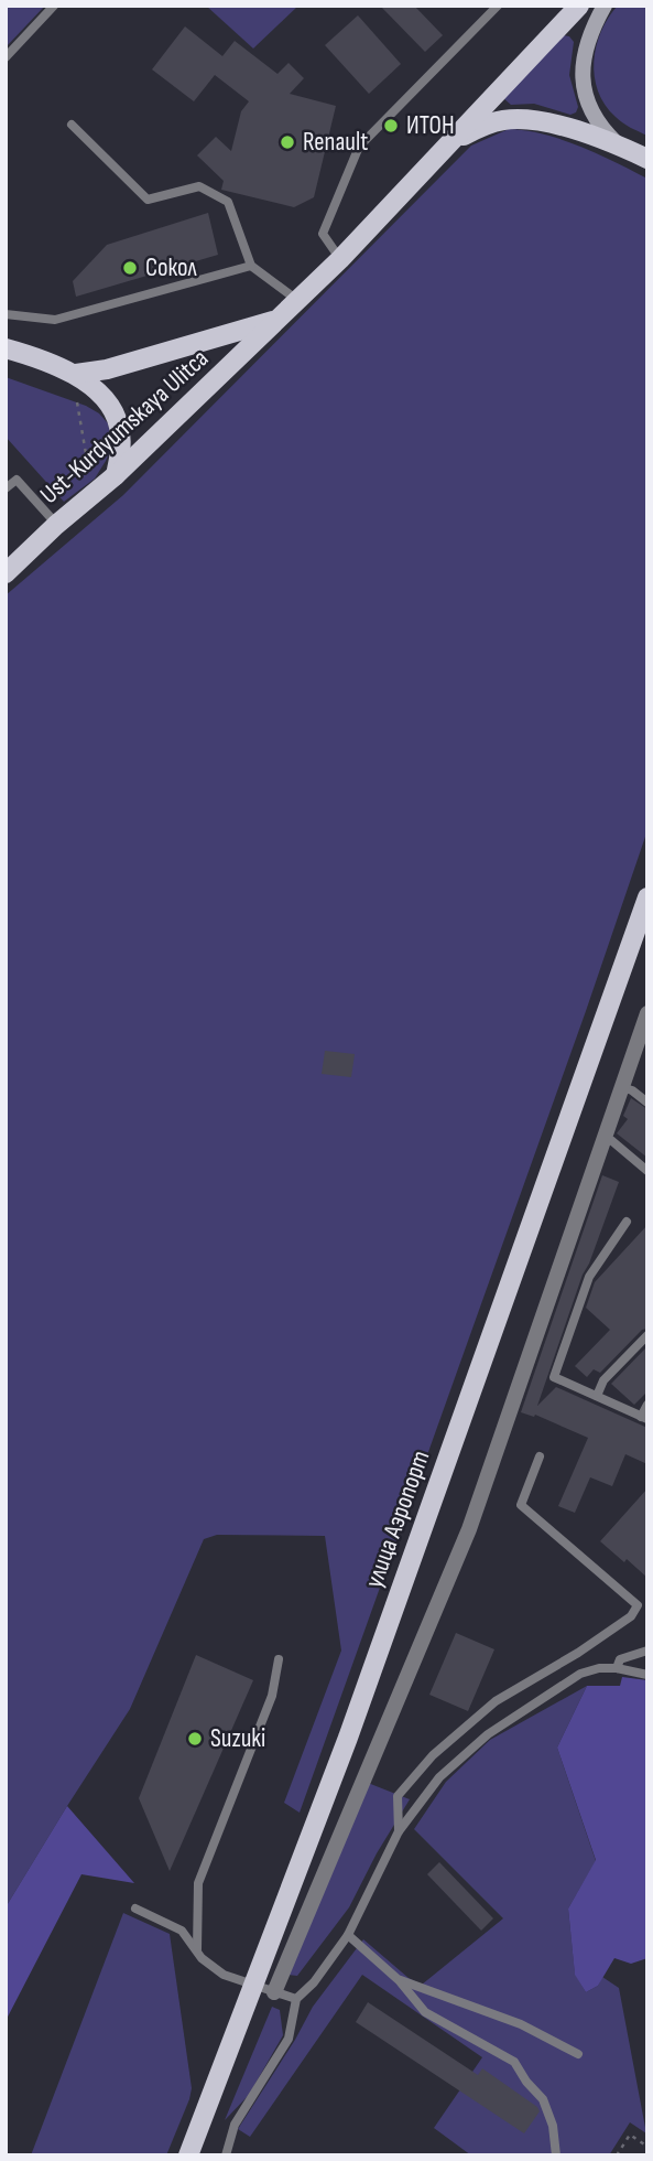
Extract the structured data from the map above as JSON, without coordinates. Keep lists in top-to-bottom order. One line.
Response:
{"streets":{"main road":["Ust-Kurdyumskaya Ulitca","улица Аэропорт"]},"places":["ИТОН","Renault","Сокол","Suzuki"]}
